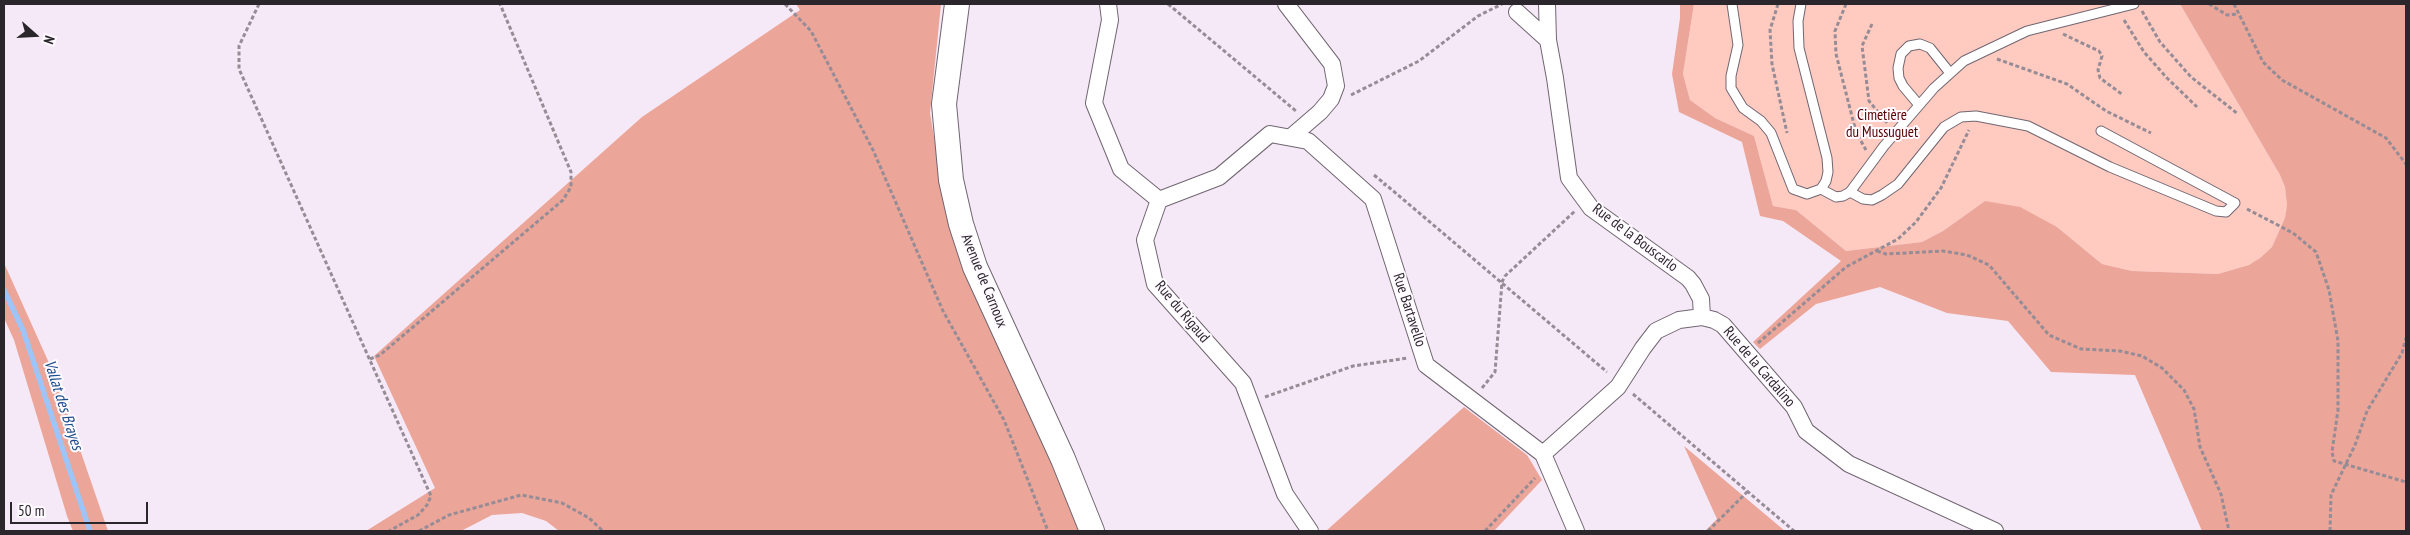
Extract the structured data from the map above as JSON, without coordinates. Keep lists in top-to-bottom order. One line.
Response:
{"streets":{"main road":["Avenue de Carnoux"],"street":["Rue de la Bouscarlo","Rue Bartavello","Rue du Rigaud","Rue de la Cardalino"]},"crossings":[["Rue de la Bouscarlo","Rue de la Cardalino"]],"water":["Vallat des Brayes"],"parks":["Cimetière du Mussuguet"],"scale_bar":"50 m","north":"right"}
